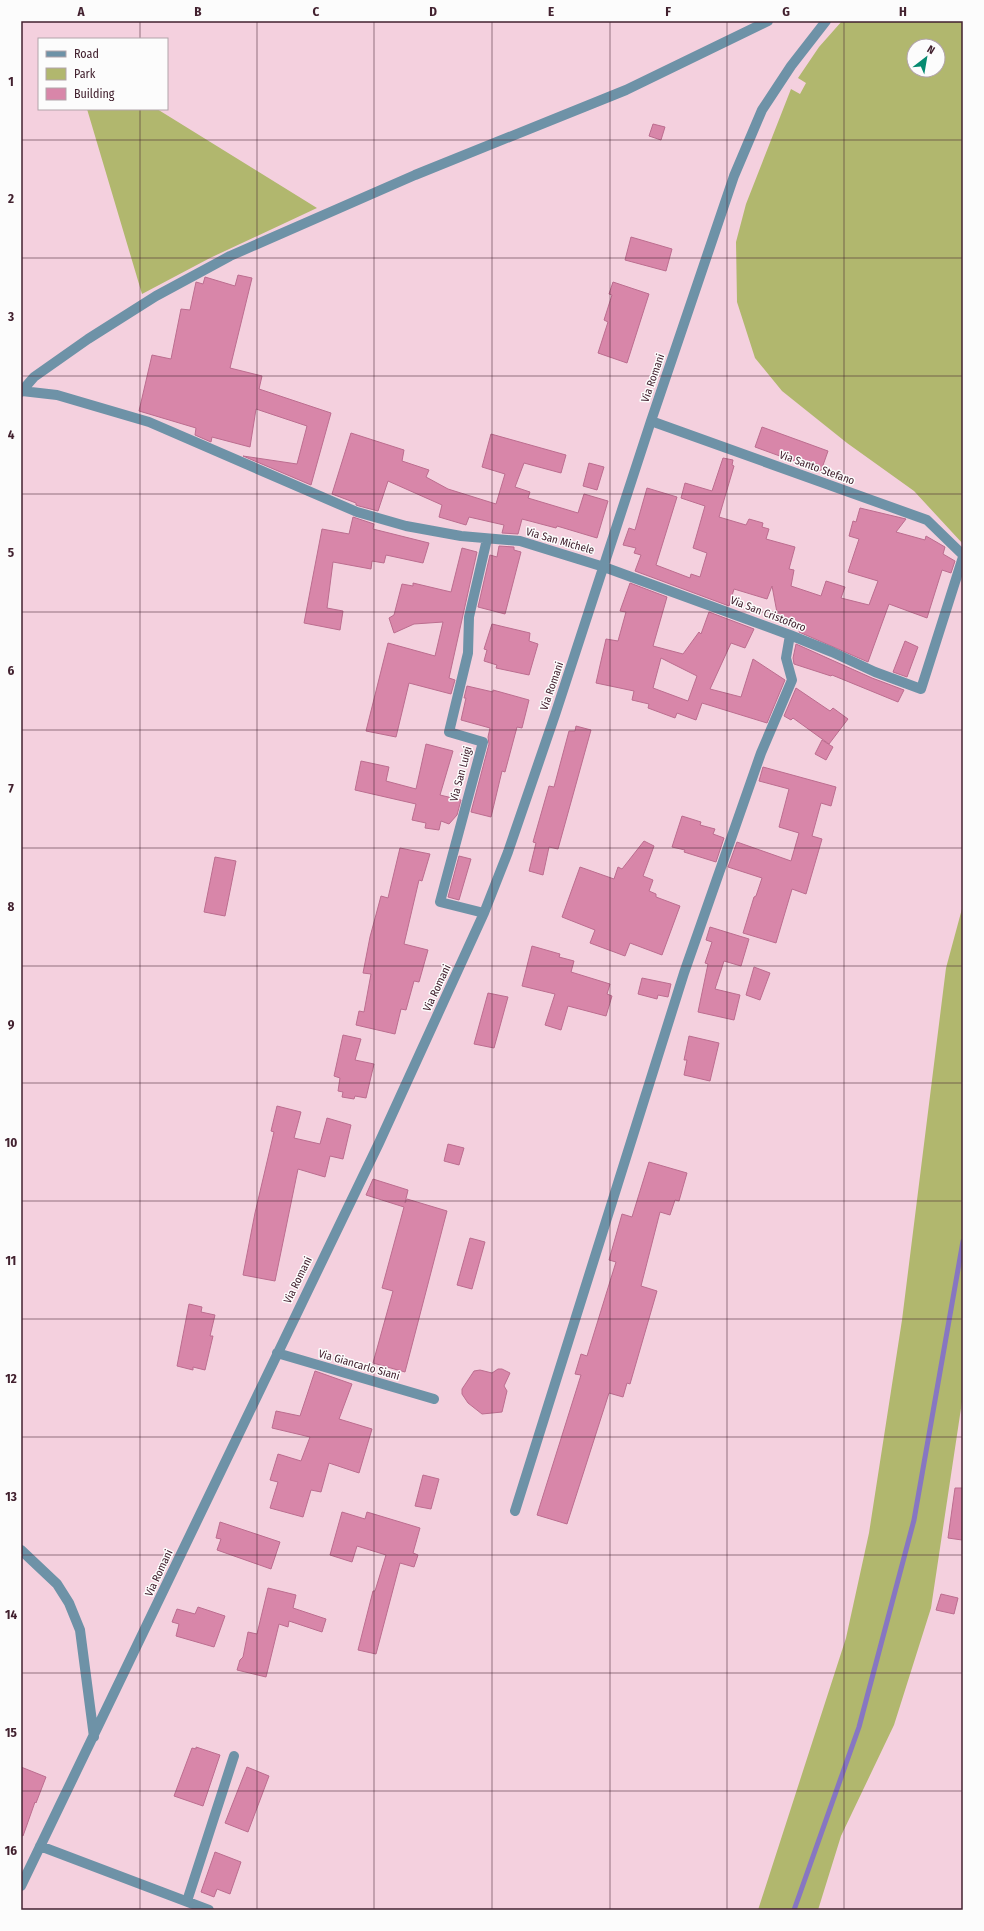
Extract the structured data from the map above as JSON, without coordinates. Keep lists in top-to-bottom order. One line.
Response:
{"streets":{"street":["Via Romani","Via Santo Stefano","Via San Michele","Via San Cristoforo","Via San Luigi","Via Giancarlo Siani"]},"crossings":[["Via Romani","Via Santo Stefano"],["Via Romani","Via San Michele"],["Via Romani","Via San Cristoforo"],["Via Romani","Via San Luigi"],["Via Romani","Via Giancarlo Siani"],["Via Santo Stefano","Via San Cristoforo"],["Via San Michele","Via San Cristoforo"],["Via San Michele","Via San Luigi"]],"legend":["Road","Park","Building"],"north":"top right","grid":{"columns":["A","B","C","D","E","F","G","H"],"rows":["1","2","3","4","5","6","7","8","9","10","11","12","13","14","15","16"]}}
